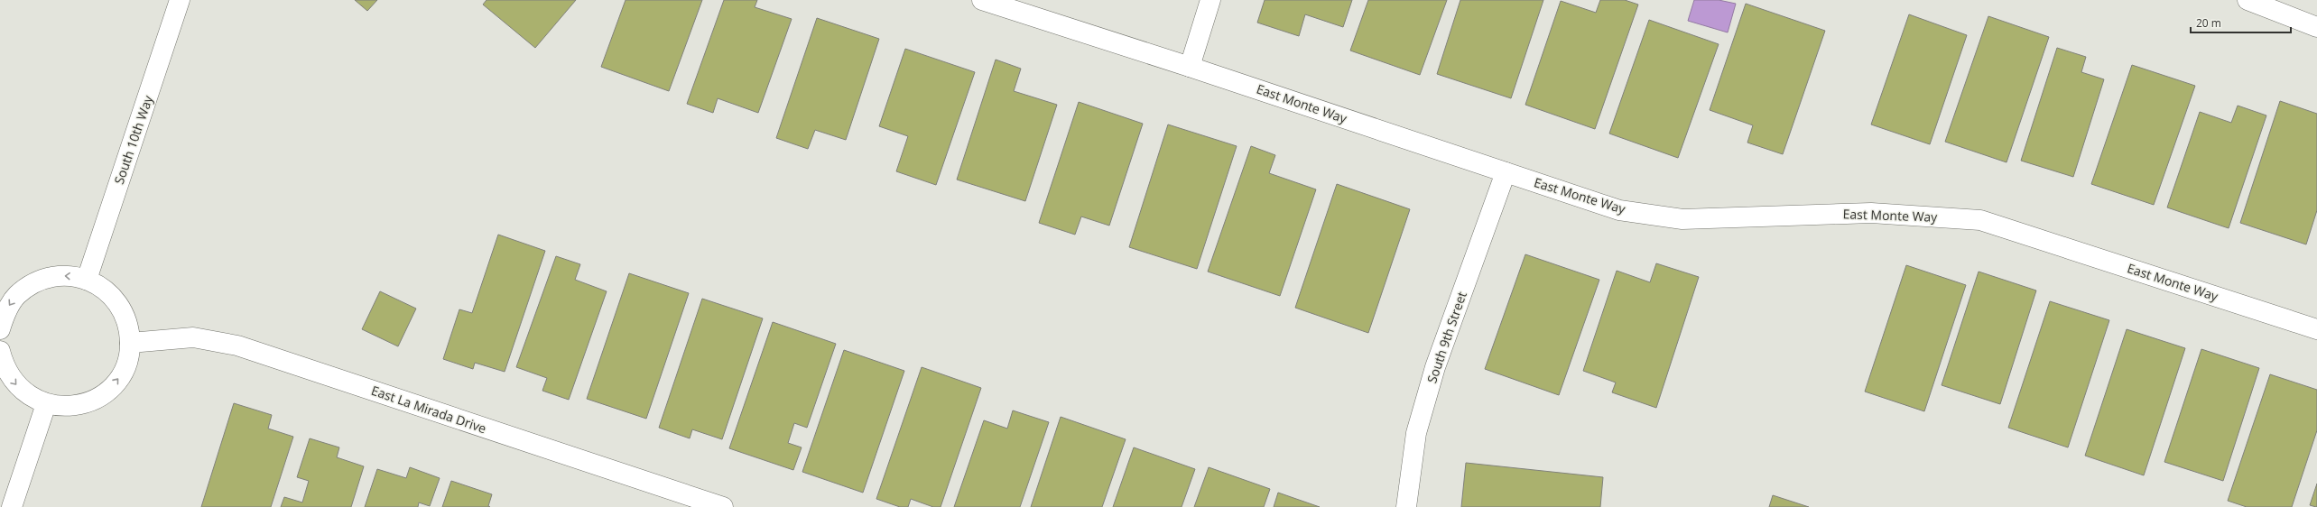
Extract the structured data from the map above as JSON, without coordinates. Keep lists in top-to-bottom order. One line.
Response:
{"streets":{"street":["East Monte Way","South 10th Way","South 9th Street","East La Mirada Drive"]},"crossings":[["East Monte Way","South 9th Street"]],"scale_bar":"20 m"}
